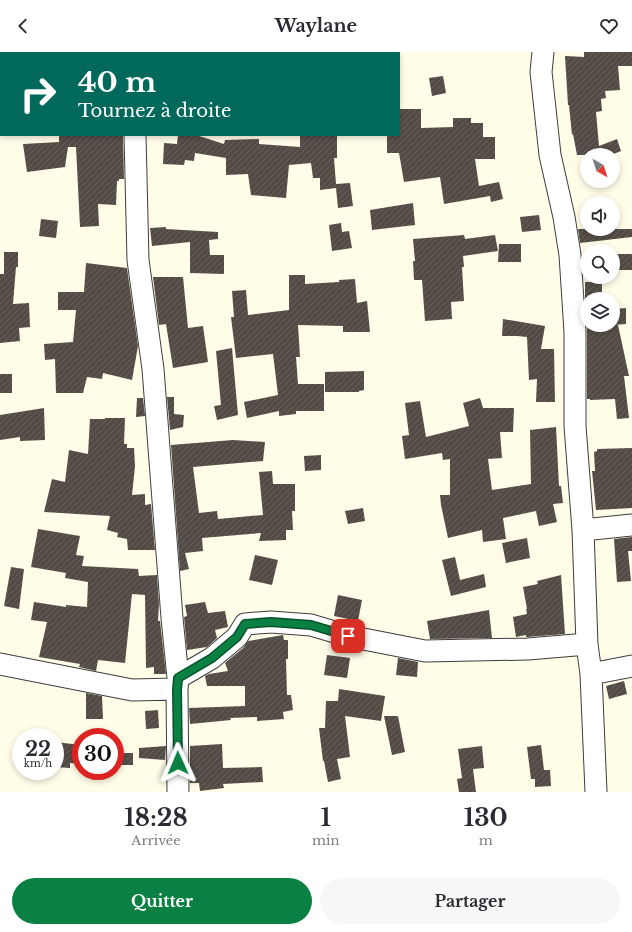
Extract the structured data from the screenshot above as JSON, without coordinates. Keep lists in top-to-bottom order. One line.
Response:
{"north":"bottom right","page":{"header":"Waylane","turn":["40 m","Tournez à droite"],"speed":"22 km/h","limit":"30","eta":["18:28","Arrivée","1","min","130","m"],"buttons":["Quitter","Partager"]}}
